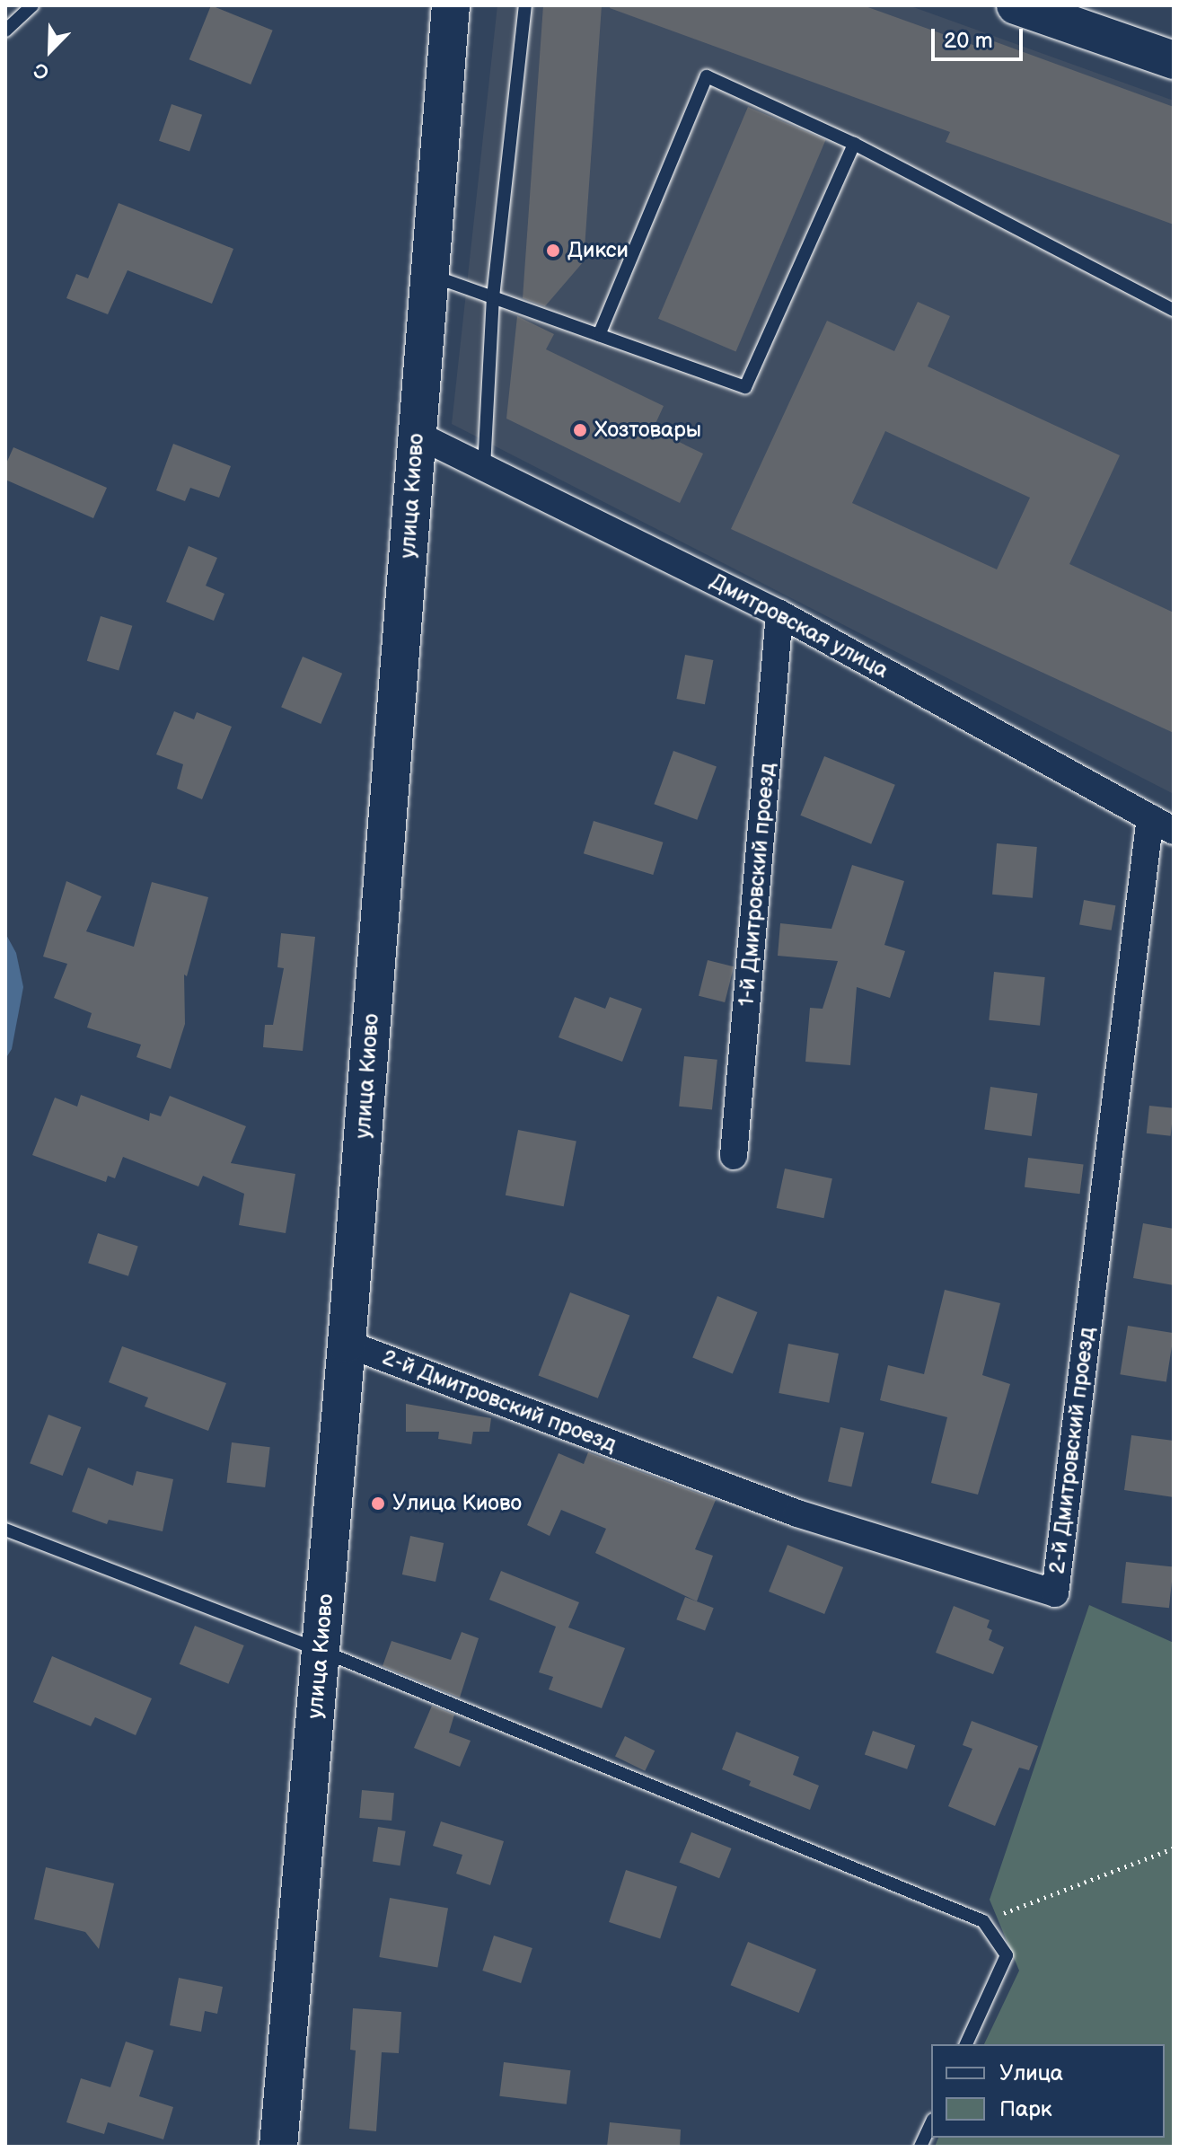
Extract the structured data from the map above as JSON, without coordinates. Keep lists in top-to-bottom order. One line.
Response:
{"streets":{"main road":["улица Киово"],"street":["Дмитровская улица","1-й Дмитровский проезд","2-й Дмитровский проезд"]},"crossings":[["улица Киово","Дмитровская улица"],["улица Киово","2-й Дмитровский проезд"],["Дмитровская улица","1-й Дмитровский проезд"],["Дмитровская улица","2-й Дмитровский проезд"]],"places":["Дикси","Хозтовары","Улица Киово"],"legend":["Улица","Парк"],"scale_bar":"20 m","north":"bottom left"}
